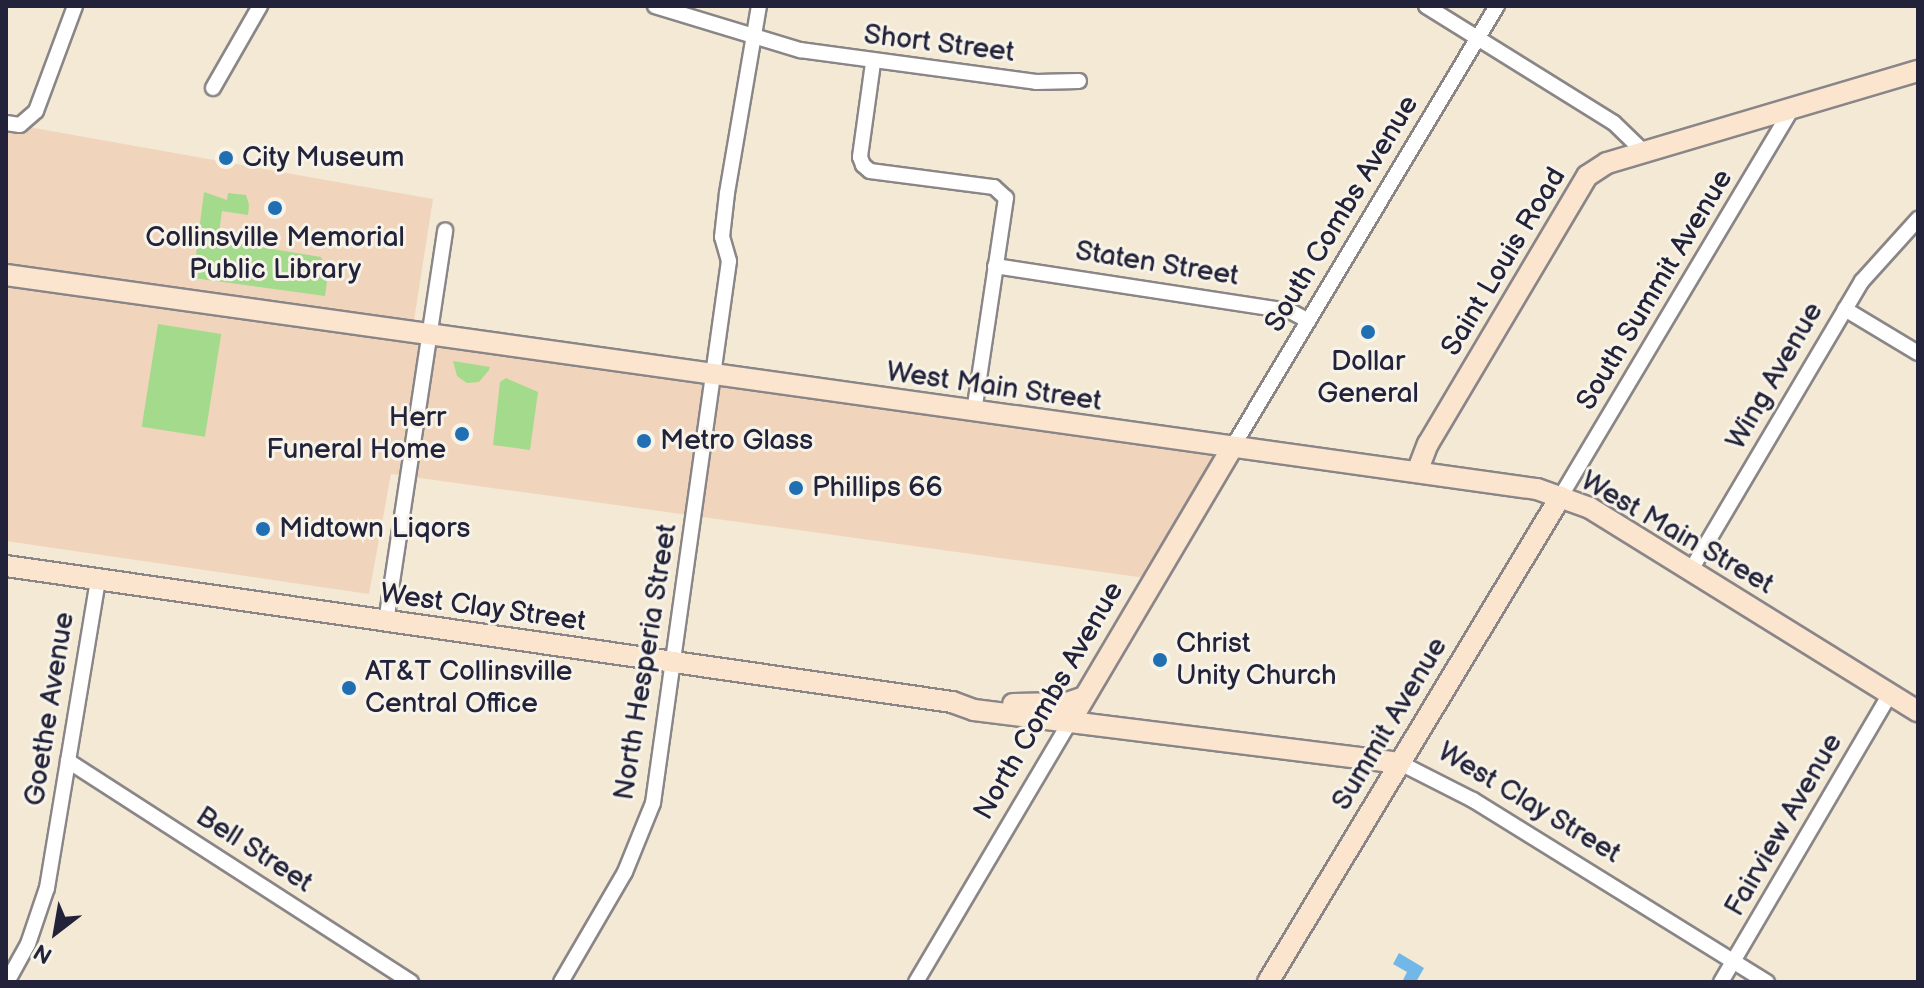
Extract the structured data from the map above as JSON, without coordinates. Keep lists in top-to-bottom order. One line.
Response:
{"streets":{"main road":["Saint Louis Road","West Main Street","West Clay Street","North Combs Avenue","Summit Avenue"],"street":["Short Street","South Combs Avenue","Staten Street","South Summit Avenue","Wing Avenue","North Hesperia Street","Goethe Avenue","Fairview Avenue","Bell Street"]},"crossings":[["Short Street","North Hesperia Street"],["South Combs Avenue","Staten Street"],["South Combs Avenue","West Main Street"],["South Combs Avenue","North Combs Avenue"],["Saint Louis Road","South Summit Avenue"],["Saint Louis Road","West Main Street"],["South Summit Avenue","West Main Street"],["South Summit Avenue","Summit Avenue"],["Wing Avenue","West Main Street"],["West Main Street","North Hesperia Street"],["West Main Street","North Combs Avenue"],["West Main Street","Summit Avenue"],["West Main Street","Fairview Avenue"],["West Clay Street","North Hesperia Street"],["West Clay Street","North Combs Avenue"],["West Clay Street","Goethe Avenue"],["West Clay Street","Summit Avenue"],["West Clay Street","Fairview Avenue"],["Goethe Avenue","Bell Street"]],"places":["City Museum","Collinsville Memorial Public Library","Dollar General","Herr Funeral Home","Metro Glass","Phillips 66","Midtown Liqors","Christ Unity Church","AT&T Collinsville Central Office"],"north":"bottom left"}
